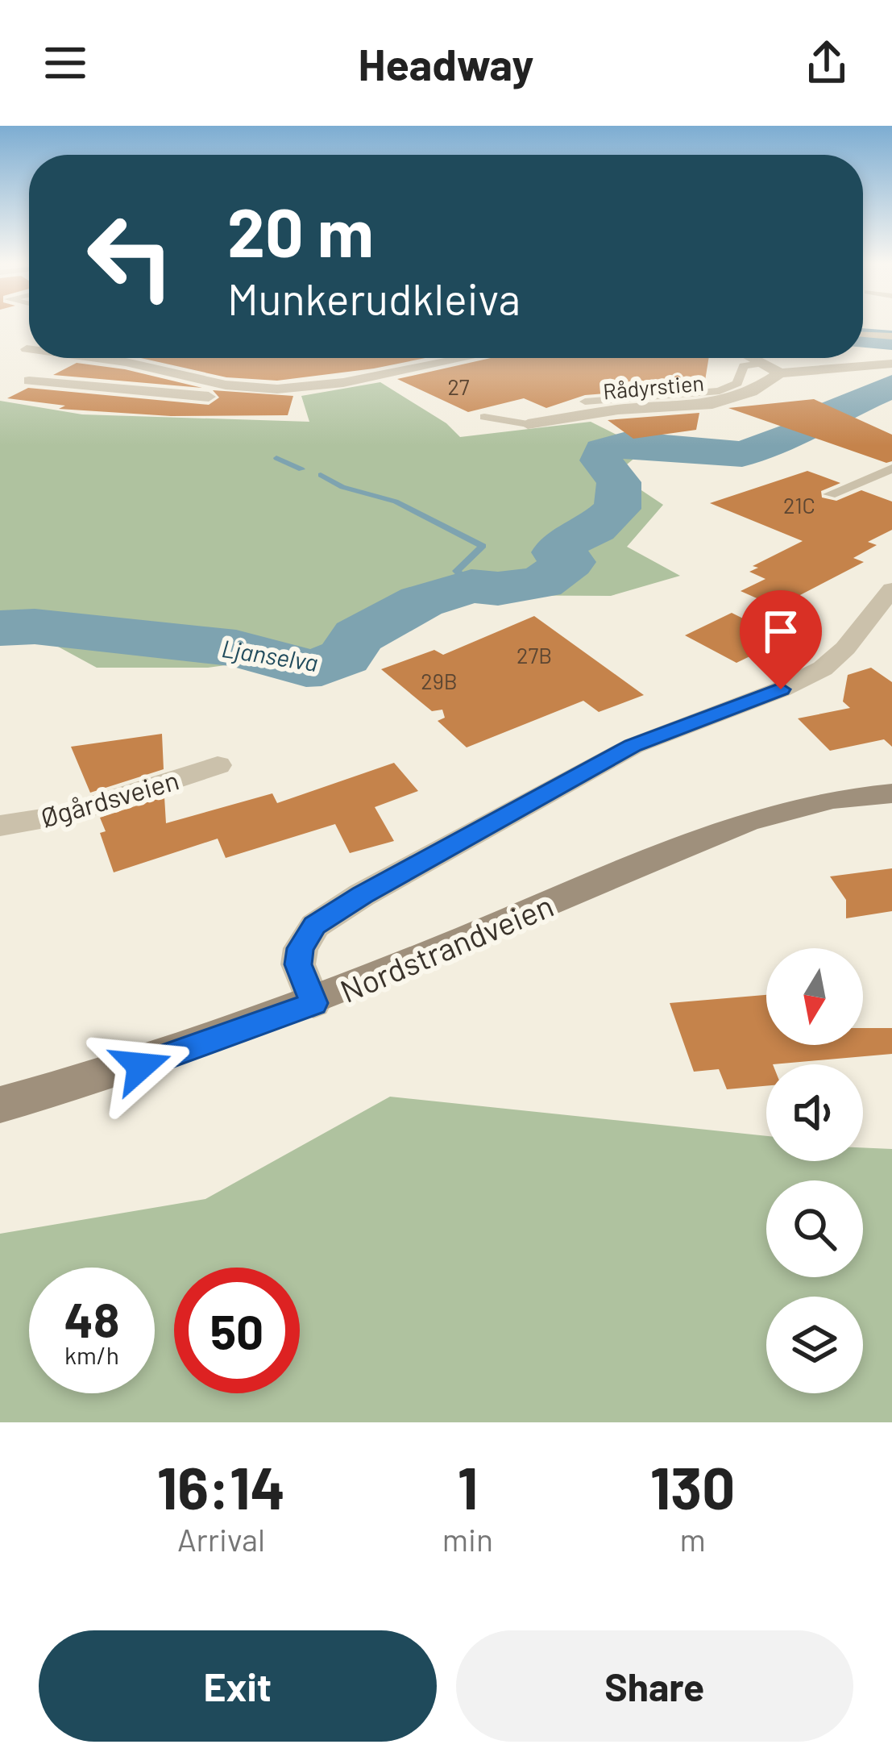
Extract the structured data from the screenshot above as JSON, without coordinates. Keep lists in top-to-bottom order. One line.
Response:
{"streets":{"main road":["Nordstrandveien"],"street":["Rådyrstien","Øgårdsveien"]},"water":["Ljanselva"],"house_numbers":["27","21C","27B","29B"],"north":"bottom","page":{"header":"Headway","turn":["20 m","Munkerudkleiva"],"speed":"48 km/h","limit":"50","eta":["16:14","Arrival","1","min","130","m"],"buttons":["Exit","Share"]}}
